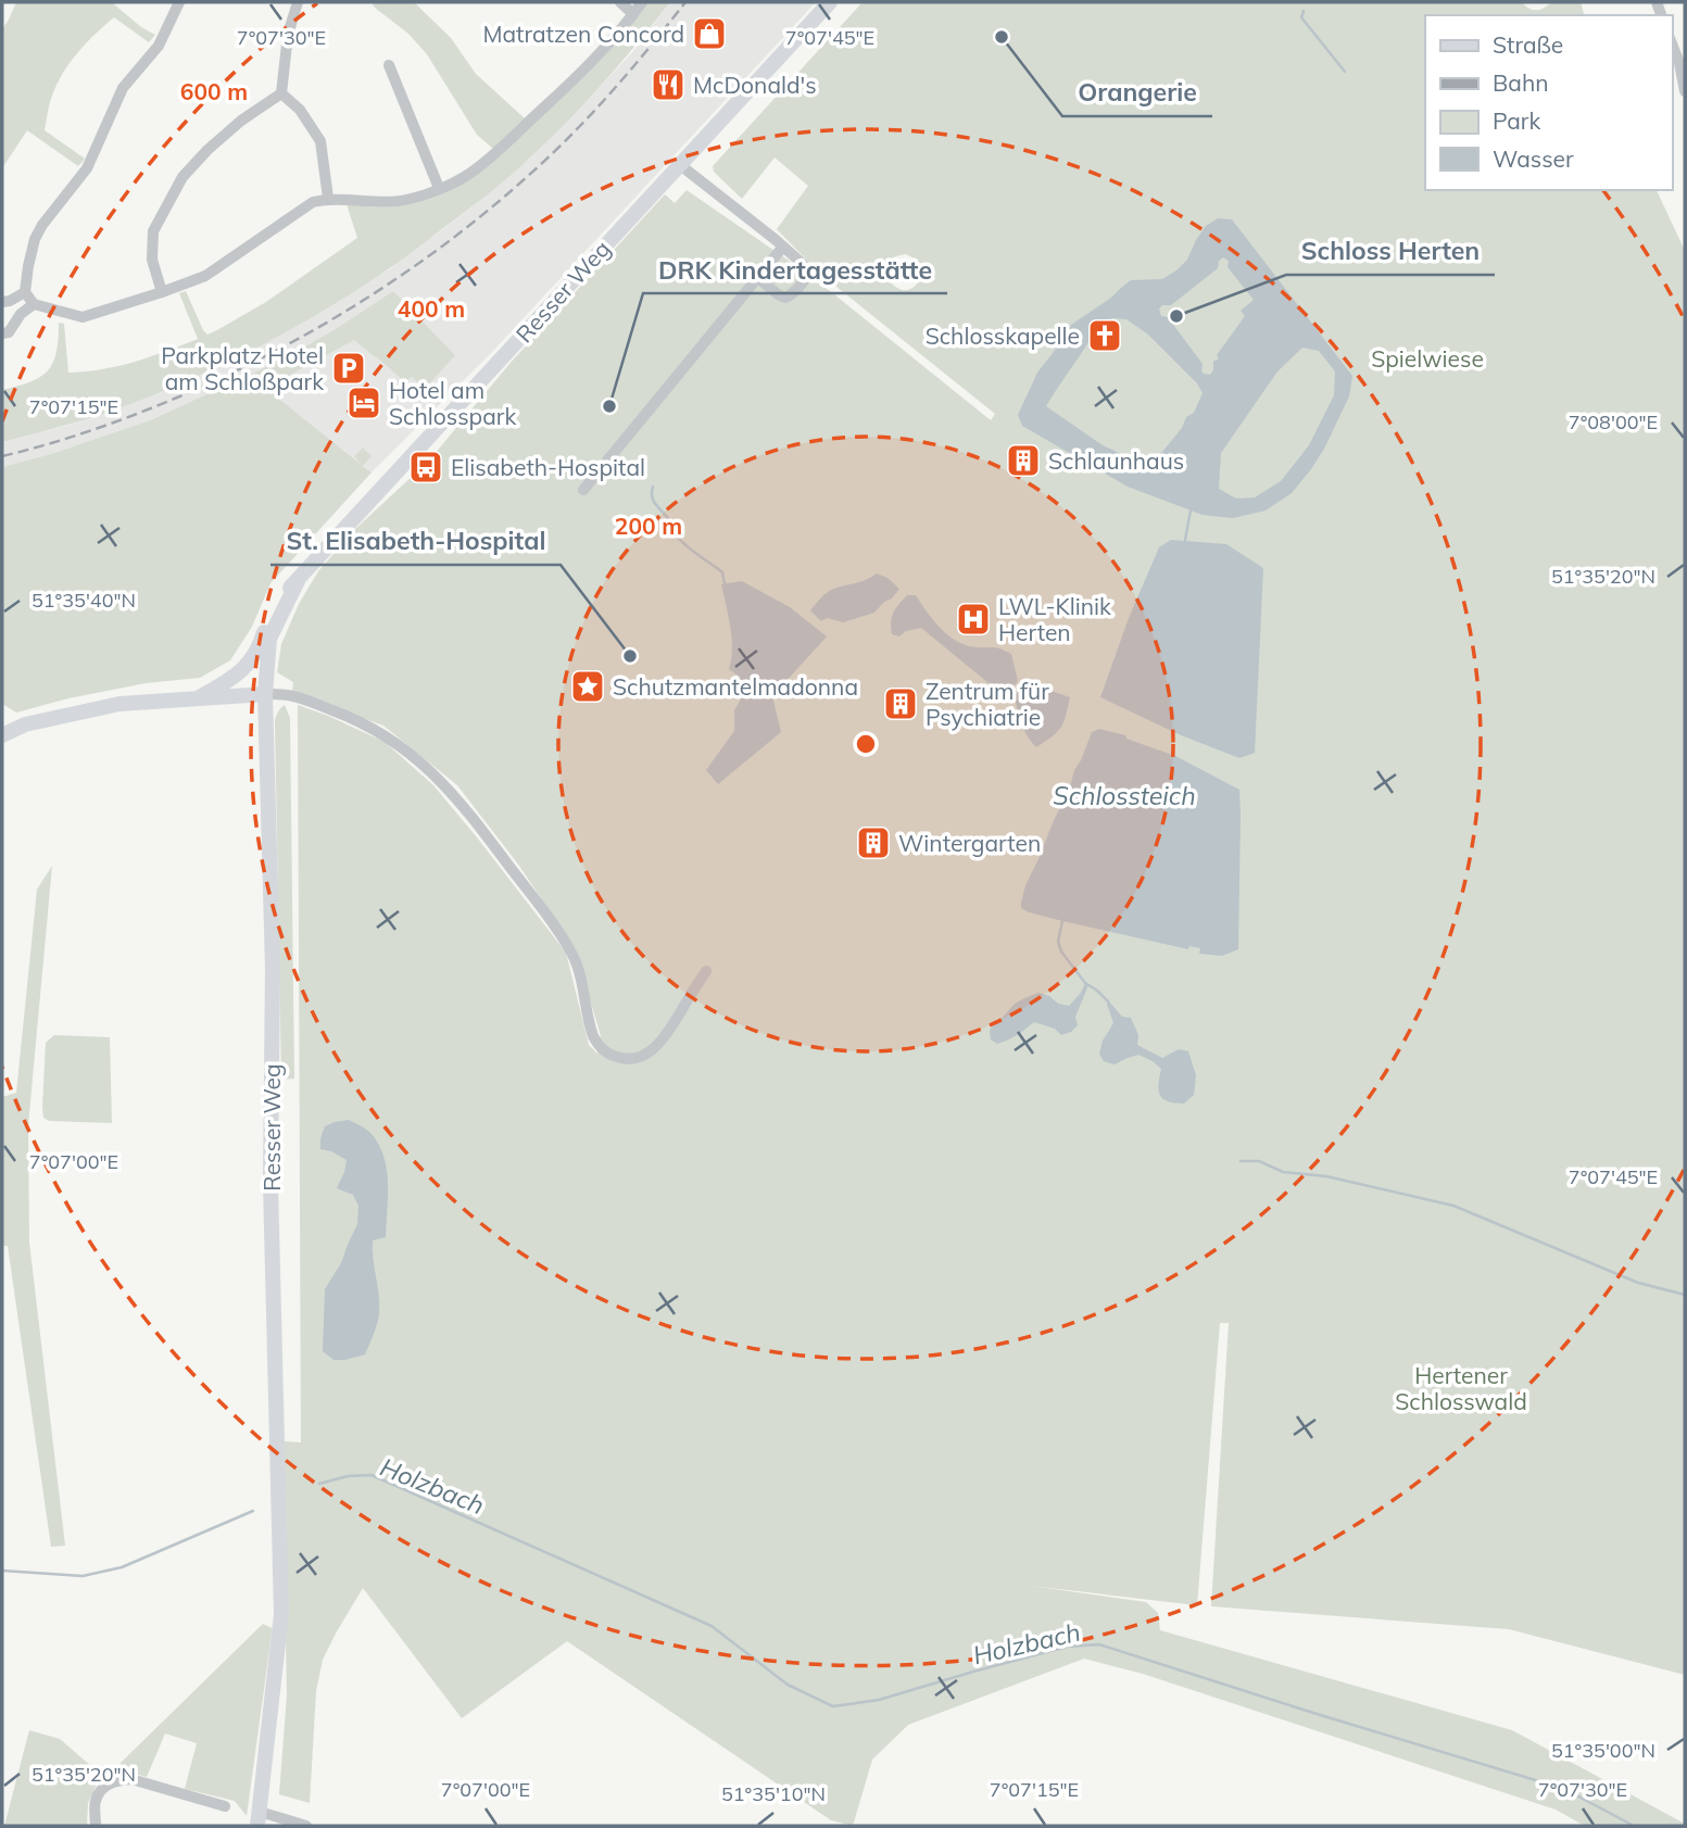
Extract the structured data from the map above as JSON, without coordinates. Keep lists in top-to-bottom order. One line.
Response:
{"streets":{"main road":["Resser Weg"]},"water":["Schlossteich","Holzbach"],"parks":["Spielwiese","Hertener Schlosswald"],"places":{"shop":["Matratzen Concord"],"other":["Orangerie","Schloss Herten","DRK Kindertagesstätte","St. Elisabeth-Hospital"],"restaurant":["McDonald's"],"church":["Schlosskapelle"],"parking":["Parkplatz Hotel am Schloßpark"],"hotel":["Hotel am Schlosspark"],"building":["Schlaunhaus","Zentrum für Psychiatrie","Wintergarten"],"bus stop":["Elisabeth-Hospital"],"hospital":["LWL-Klinik Herten"],"place":["Schutzmantelmadonna"]},"legend":["Straße","Bahn","Park","Wasser"],"coordinates":["7°07'30\"E","7°07'45\"E","7°07'15\"E","7°08'00\"E","51°35'20\"N","51°35'40\"N","7°07'00\"E","51°35'00\"N","51°35'10\"N"],"rings":["600 m","400 m","200 m"]}
